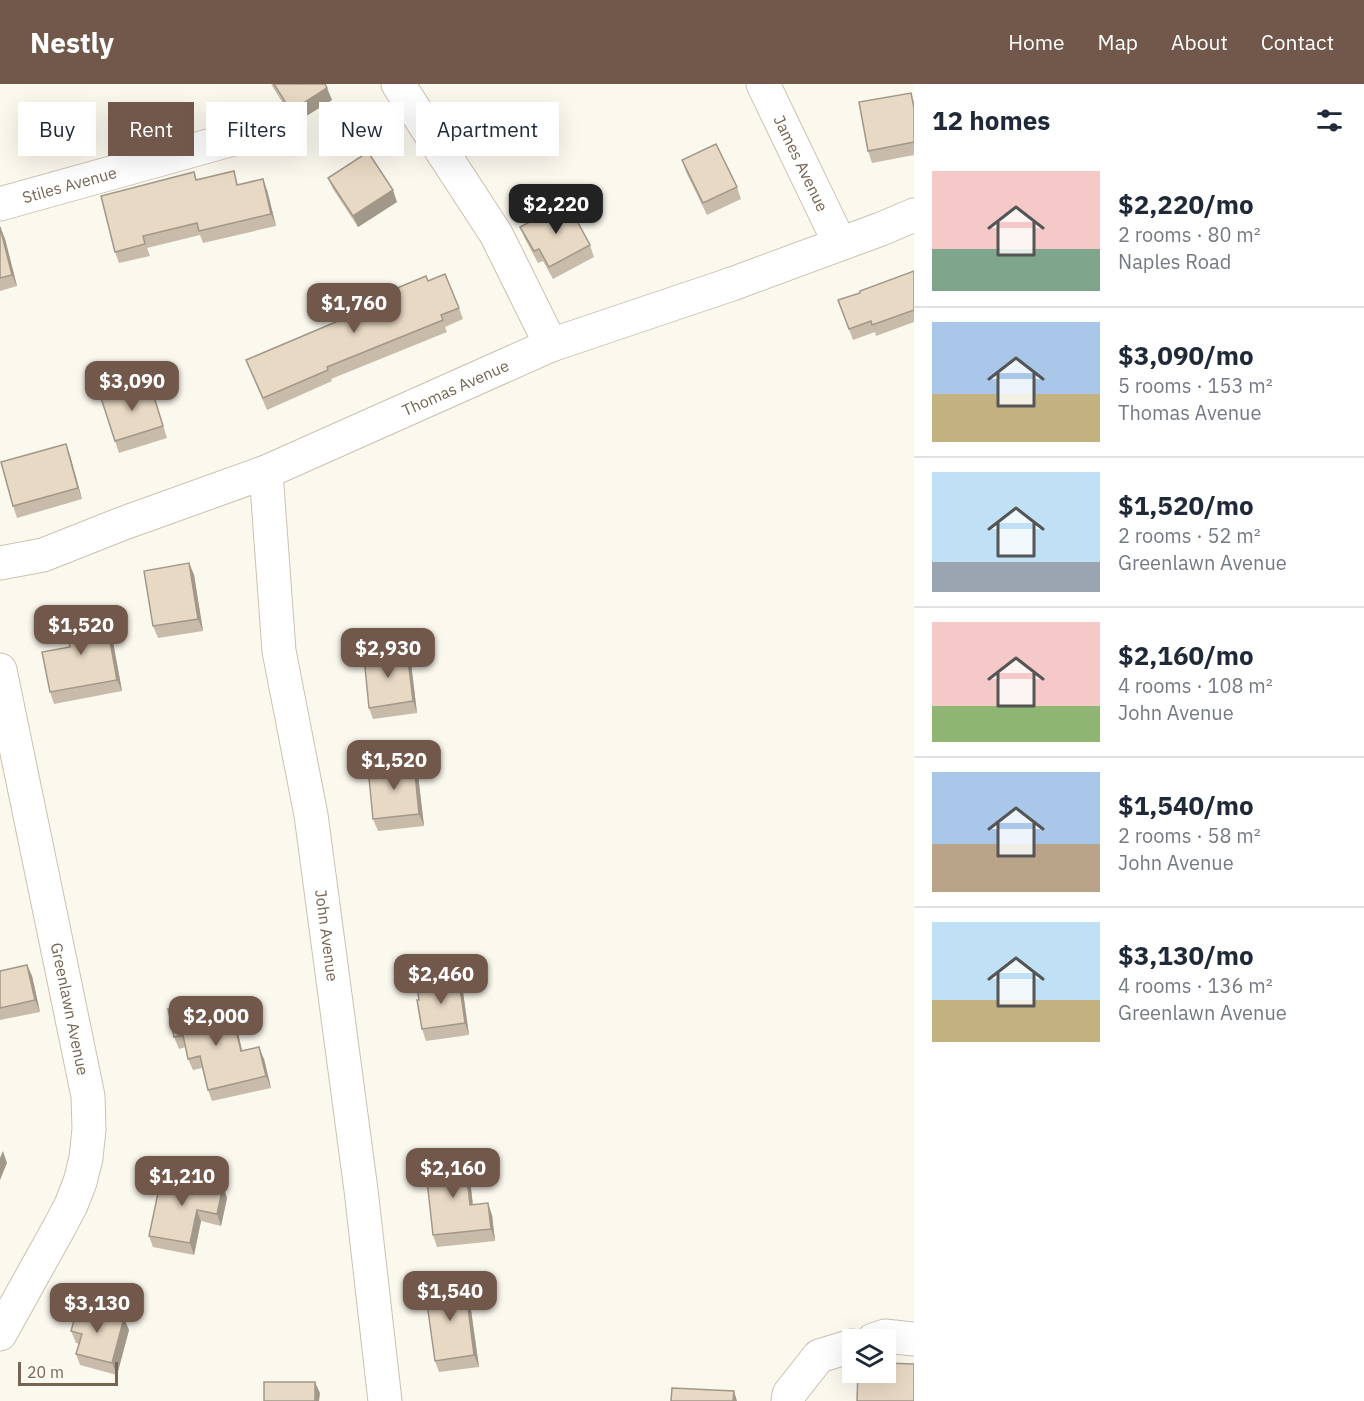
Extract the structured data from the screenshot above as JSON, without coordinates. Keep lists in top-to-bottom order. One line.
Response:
{"streets":{"street":["James Avenue","Stiles Avenue","Thomas Avenue","John Avenue","Greenlawn Avenue"]},"crossings":[["James Avenue","Thomas Avenue"],["Thomas Avenue","John Avenue"]],"scale_bar":"20 m","page":{"header":"Nestly","nav":["Home","Map","About","Contact"],"heading":"12 homes","chip":["Buy","Rent","Filters","New","Apartment"],"list":[{"name":"$2,220/mo","note":"2 rooms · 80 m² · Naples Road"},{"name":"$3,090/mo","note":"5 rooms · 153 m² · Thomas Avenue"},{"name":"$1,520/mo","note":"2 rooms · 52 m² · Greenlawn Avenue"},{"name":"$2,160/mo","note":"4 rooms · 108 m² · John Avenue"},{"name":"$1,540/mo","note":"2 rooms · 58 m² · John Avenue"},{"name":"$3,130/mo","note":"4 rooms · 136 m² · Greenlawn Avenue"}],"price":["$2,220","$1,760","$3,090","$1,520","$2,930","$1,520","$2,460","$2,000","$2,160","$1,210","$1,540","$3,130"],"scale":"20 m"}}
